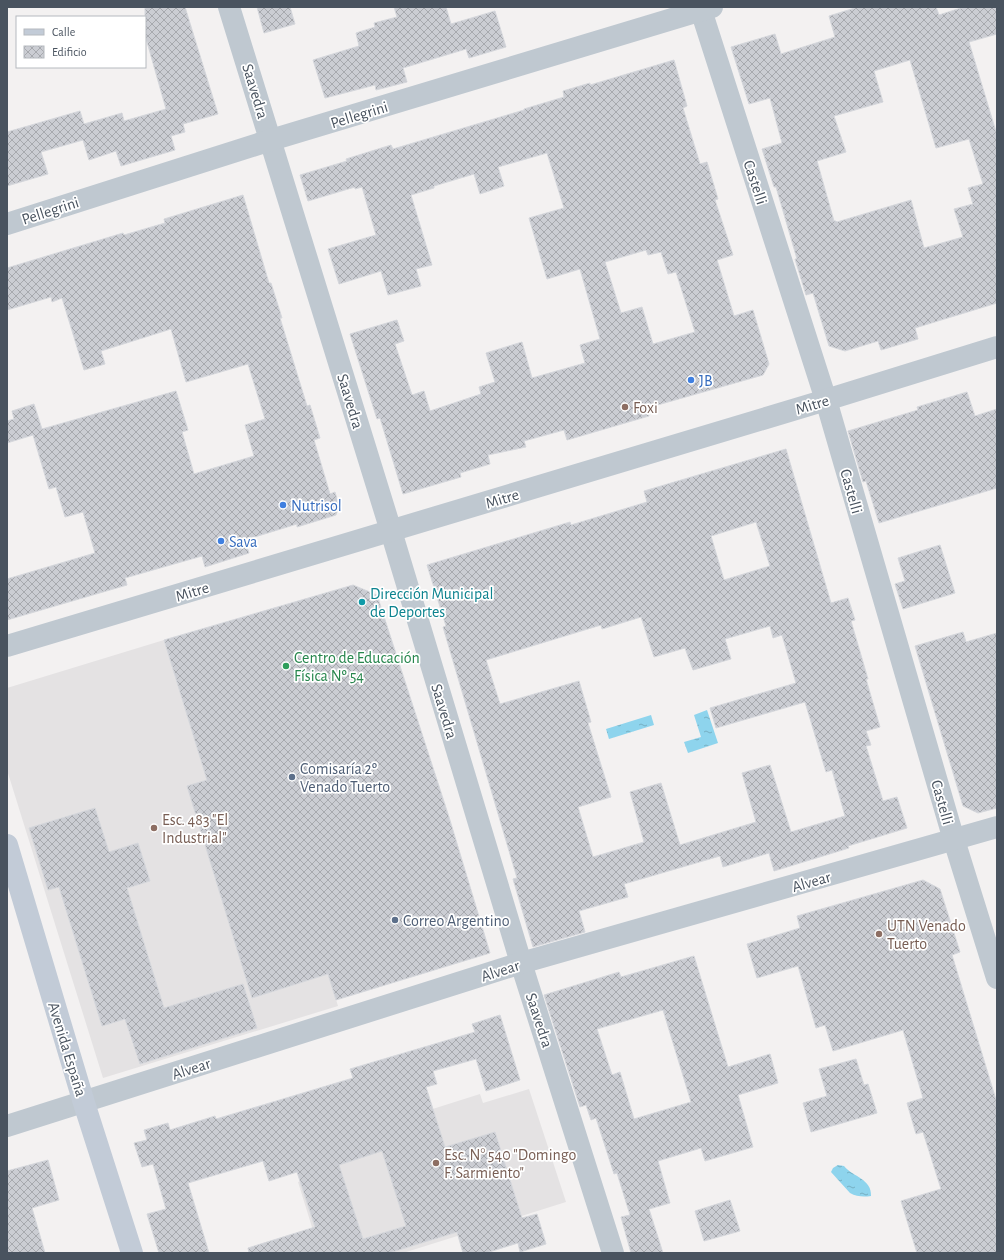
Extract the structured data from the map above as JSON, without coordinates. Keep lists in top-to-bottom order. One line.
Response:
{"streets":{"main road":["Avenida España"],"street":["Saavedra","Pellegrini","Castelli","Mitre","Alvear"]},"crossings":[["Saavedra","Pellegrini"],["Saavedra","Mitre"],["Saavedra","Alvear"],["Pellegrini","Castelli"],["Castelli","Mitre"],["Castelli","Alvear"],["Alvear","Avenida España"]],"places":["JB","Foxi","Nutrisol","Sava","Dirección Municipal de Deportes","Centro de Educación Física Nº 54","Comisaría 2º Venado Tuerto","Esc. 483 \"El Industrial\"","Correo Argentino","UTN Venado Tuerto","Esc. N° 540 \"Domingo F. Sarmiento\""],"legend":["Calle","Edificio"]}
